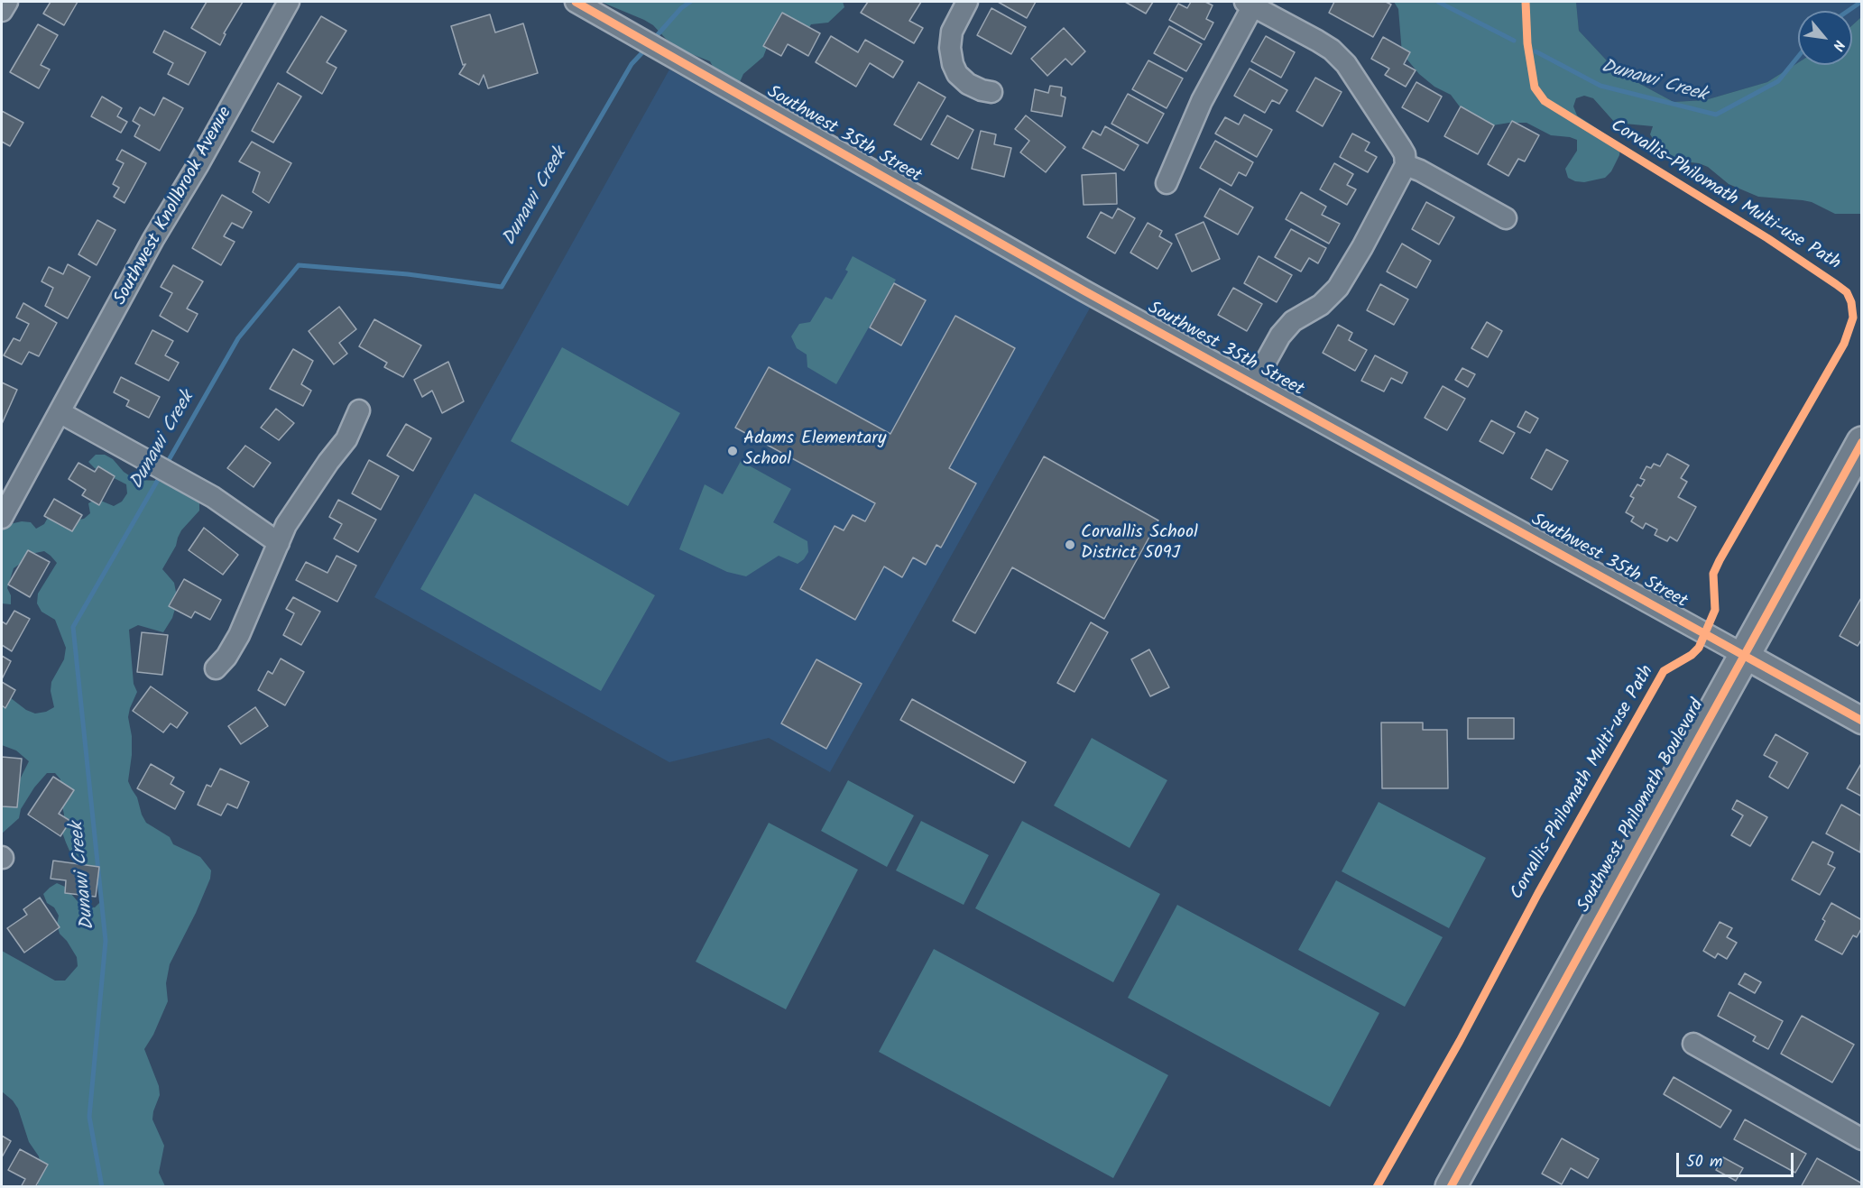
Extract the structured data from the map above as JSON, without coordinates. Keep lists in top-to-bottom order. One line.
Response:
{"streets":{"highway":["Southwest Philomath Boulevard"],"main road":["Southwest 35th Street"],"street":["Southwest Knollbrook Avenue"],"cycle path":["Corvallis-Philomath Multi-use Path"]},"crossings":[["Southwest 35th Street","Southwest Philomath Boulevard"]],"water":["Dunawi Creek"],"places":["Adams Elementary School","Corvallis School District 509J"],"scale_bar":"50 m","north":"bottom right"}
